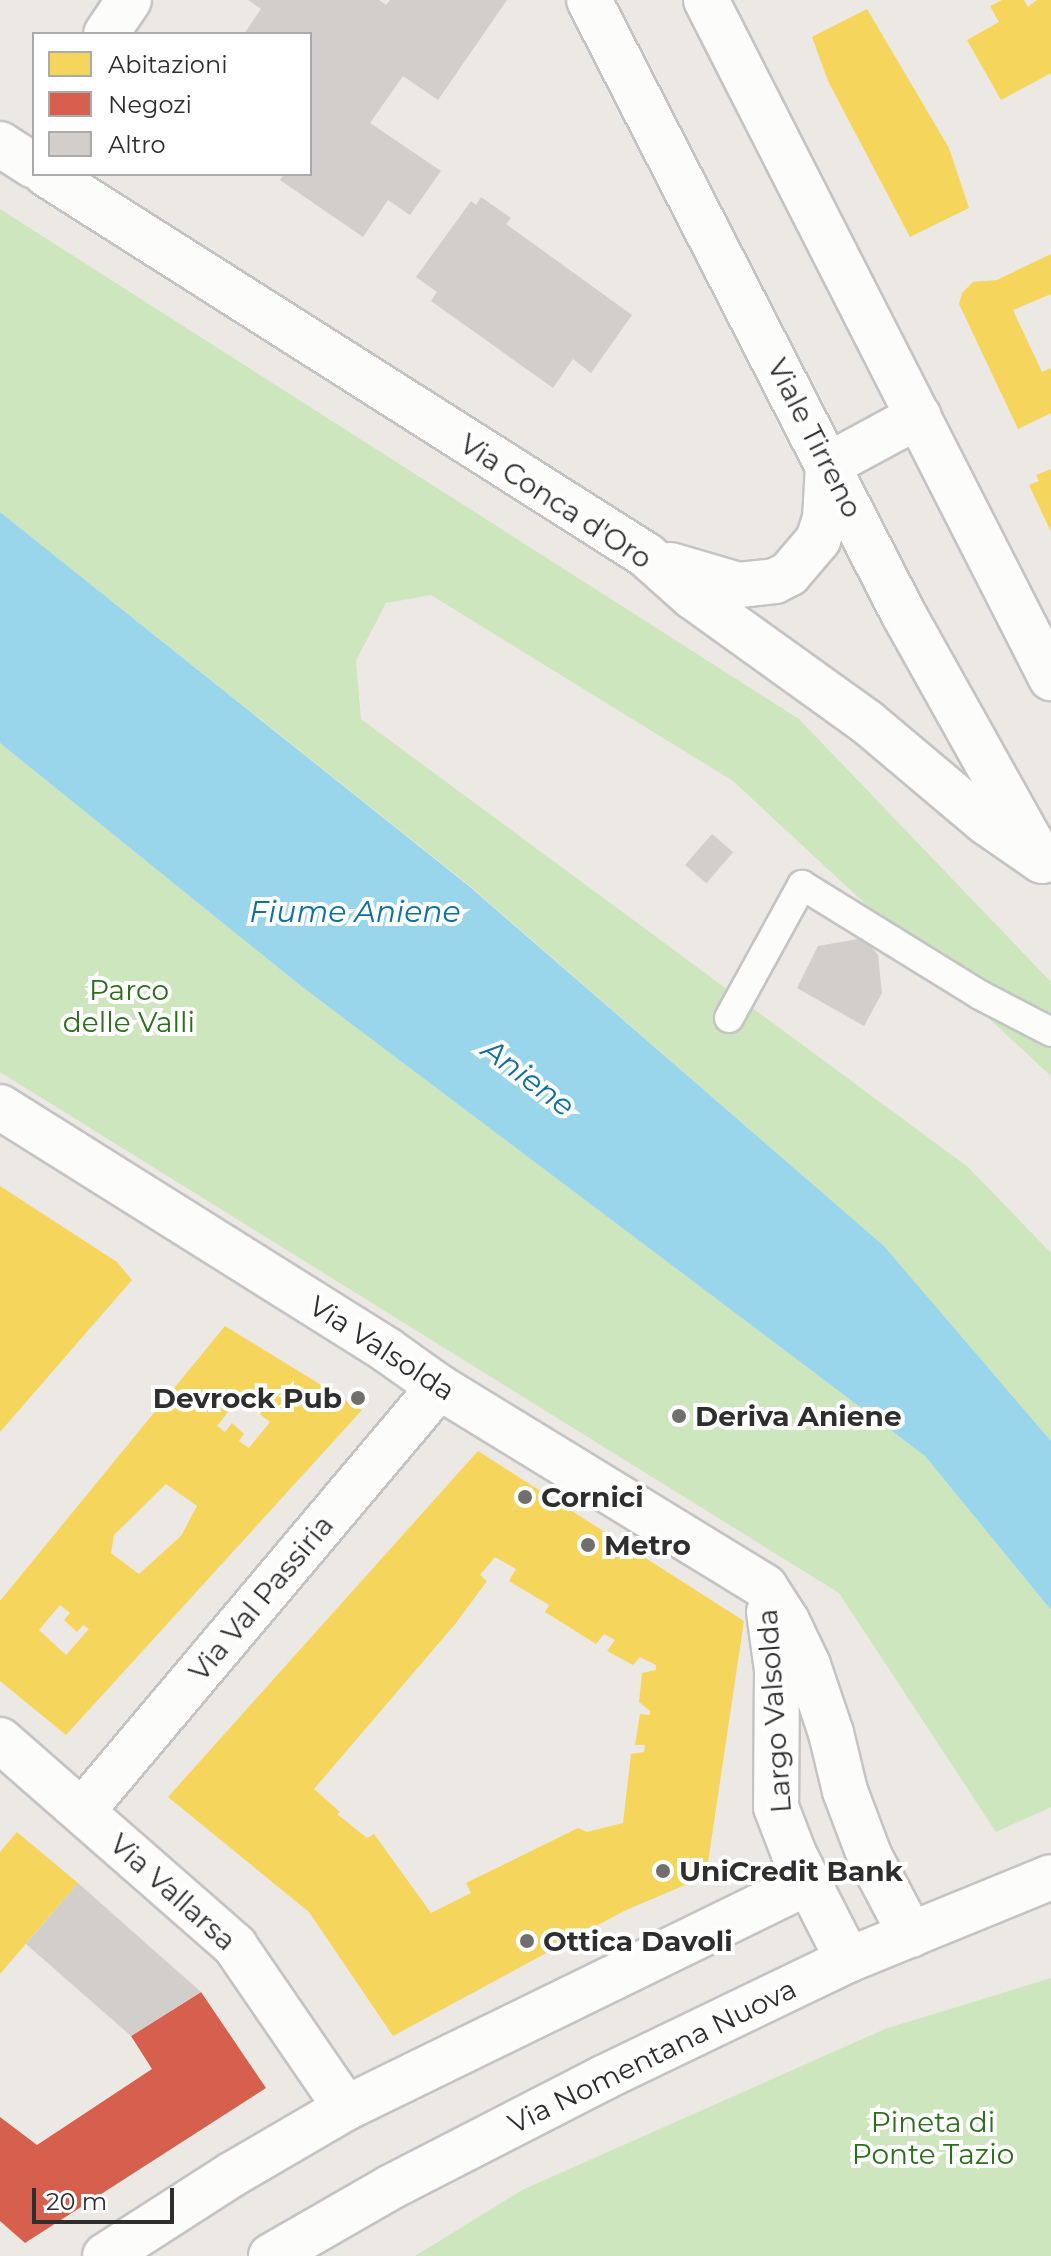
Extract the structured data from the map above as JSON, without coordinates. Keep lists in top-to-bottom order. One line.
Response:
{"streets":{"street":["Viale Tirreno","Via Conca d'Oro","Via Valsolda","Via Val Passiria","Largo Valsolda","Via Vallarsa","Via Nomentana Nuova"]},"crossings":[["Viale Tirreno","Via Conca d'Oro"],["Via Valsolda","Via Val Passiria"],["Via Valsolda","Largo Valsolda"],["Via Val Passiria","Via Vallarsa"],["Largo Valsolda","Via Nomentana Nuova"]],"water":["Fiume Aniene","Aniene"],"parks":["Parco delle Valli","Pineta di Ponte Tazio"],"places":["Devrock Pub","Deriva Aniene","Cornici","Metro","UniCredit Bank","Ottica Davoli"],"legend":["Abitazioni","Negozi","Altro"],"scale_bar":"20 m"}
